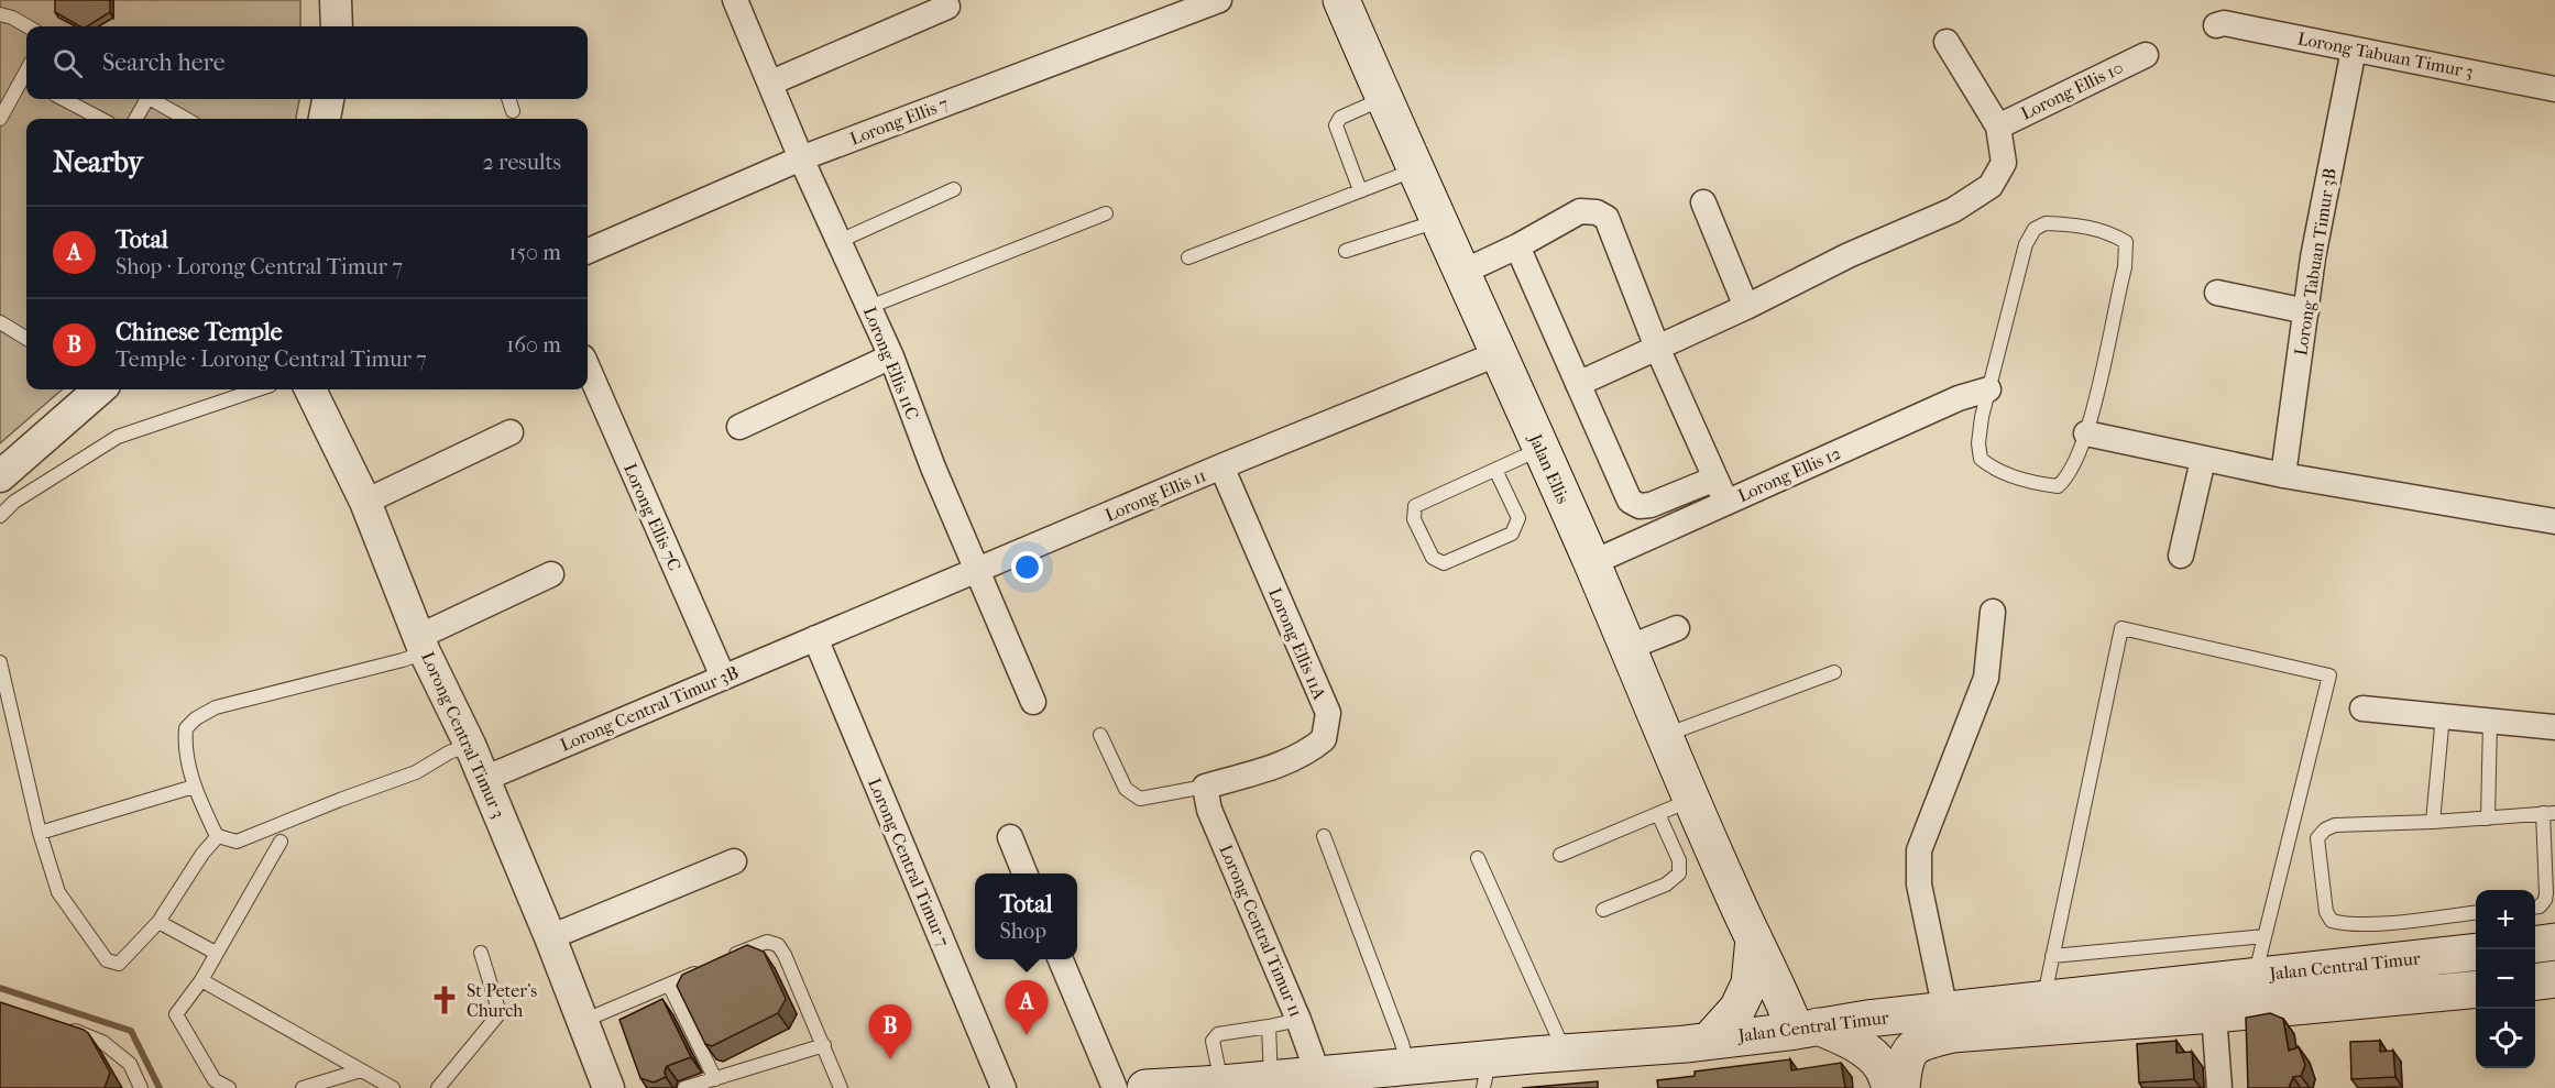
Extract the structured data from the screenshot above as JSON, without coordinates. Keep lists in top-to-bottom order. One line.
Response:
{"streets":{"main road":["Jalan Ellis","Jalan Central Timur"],"street":["Lorong Tabuan Timur 3","Lorong Ellis 10","Lorong Ellis 7","Lorong Tabuan Timur 3B","Lorong Ellis 11C","Lorong Ellis 12","Lorong Ellis 11","Lorong Ellis 7C","Lorong Ellis 11A","Lorong Central Timur 3B","Lorong Central Timur 3","Lorong Central Timur 7","Lorong Central Timur 11"]},"crossings":[["Lorong Tabuan Timur 3","Lorong Tabuan Timur 3B"],["Lorong Ellis 7","Lorong Ellis 11C"],["Lorong Ellis 11C","Lorong Ellis 11"],["Jalan Ellis","Lorong Ellis 12"],["Jalan Ellis","Lorong Ellis 11"],["Jalan Ellis","Jalan Central Timur"],["Lorong Ellis 11","Lorong Ellis 11A"],["Lorong Ellis 11","Lorong Central Timur 3B"],["Lorong Ellis 11","Lorong Central Timur 7"],["Lorong Ellis 7C","Lorong Central Timur 3B"],["Lorong Ellis 11A","Lorong Central Timur 11"],["Lorong Central Timur 3B","Lorong Central Timur 3"],["Lorong Central Timur 3B","Lorong Central Timur 7"],["Lorong Central Timur 11","Jalan Central Timur"]],"places":{"church":["St Peter’s Church"]},"page":{"search":"Search here","heading":["Nearby","2 results"],"list":[{"mark":"A","name":"Total","note":"Shop · Lorong Central Timur 7","value":"150 m"},{"mark":"B","name":"Chinese Temple","note":"Temple · Lorong Central Timur 7","value":"160 m"}],"popup":["Total","Shop"],"map_buttons":["+","−"],"pins":["A","B"]}}
